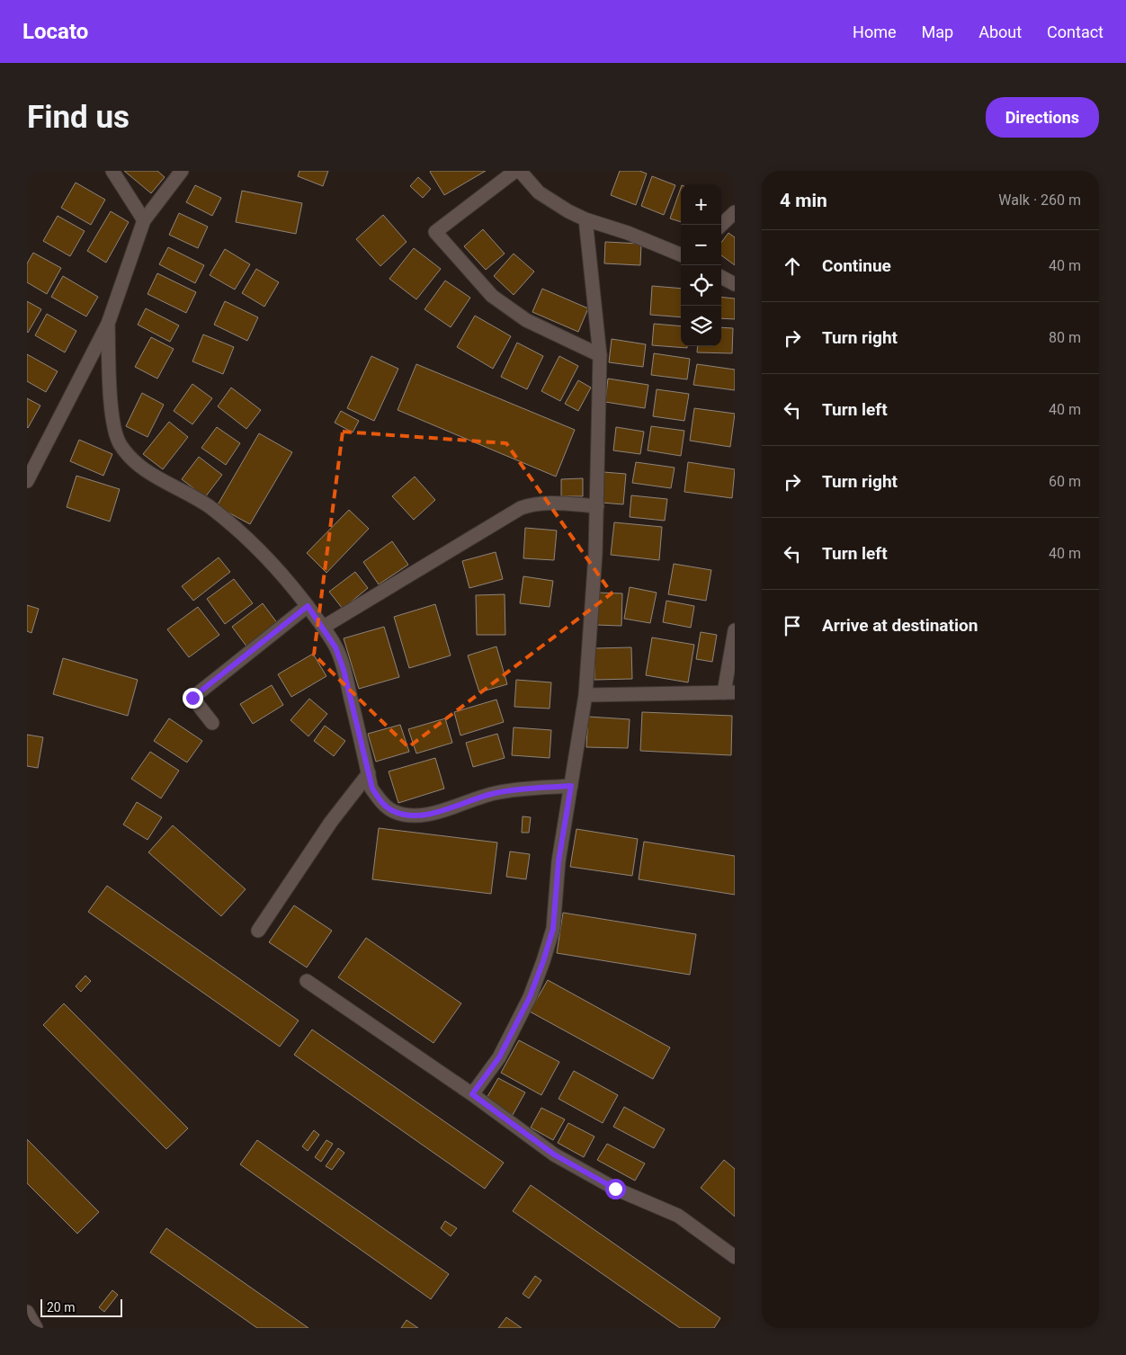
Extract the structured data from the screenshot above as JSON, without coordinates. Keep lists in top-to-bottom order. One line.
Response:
{"scale_bar":"20 m","page":{"header":"Locato","nav":["Home","Map","About","Contact"],"buttons":"Directions","title":"Find us","heading":["4 min","Walk · 260 m"],"map_buttons":["+","−"],"list":[["Continue","40 m"],["Turn right","80 m"],["Turn left","40 m"],["Turn right","60 m"],["Turn left","40 m"],"Arrive at destination"],"scale":"20 m"}}
